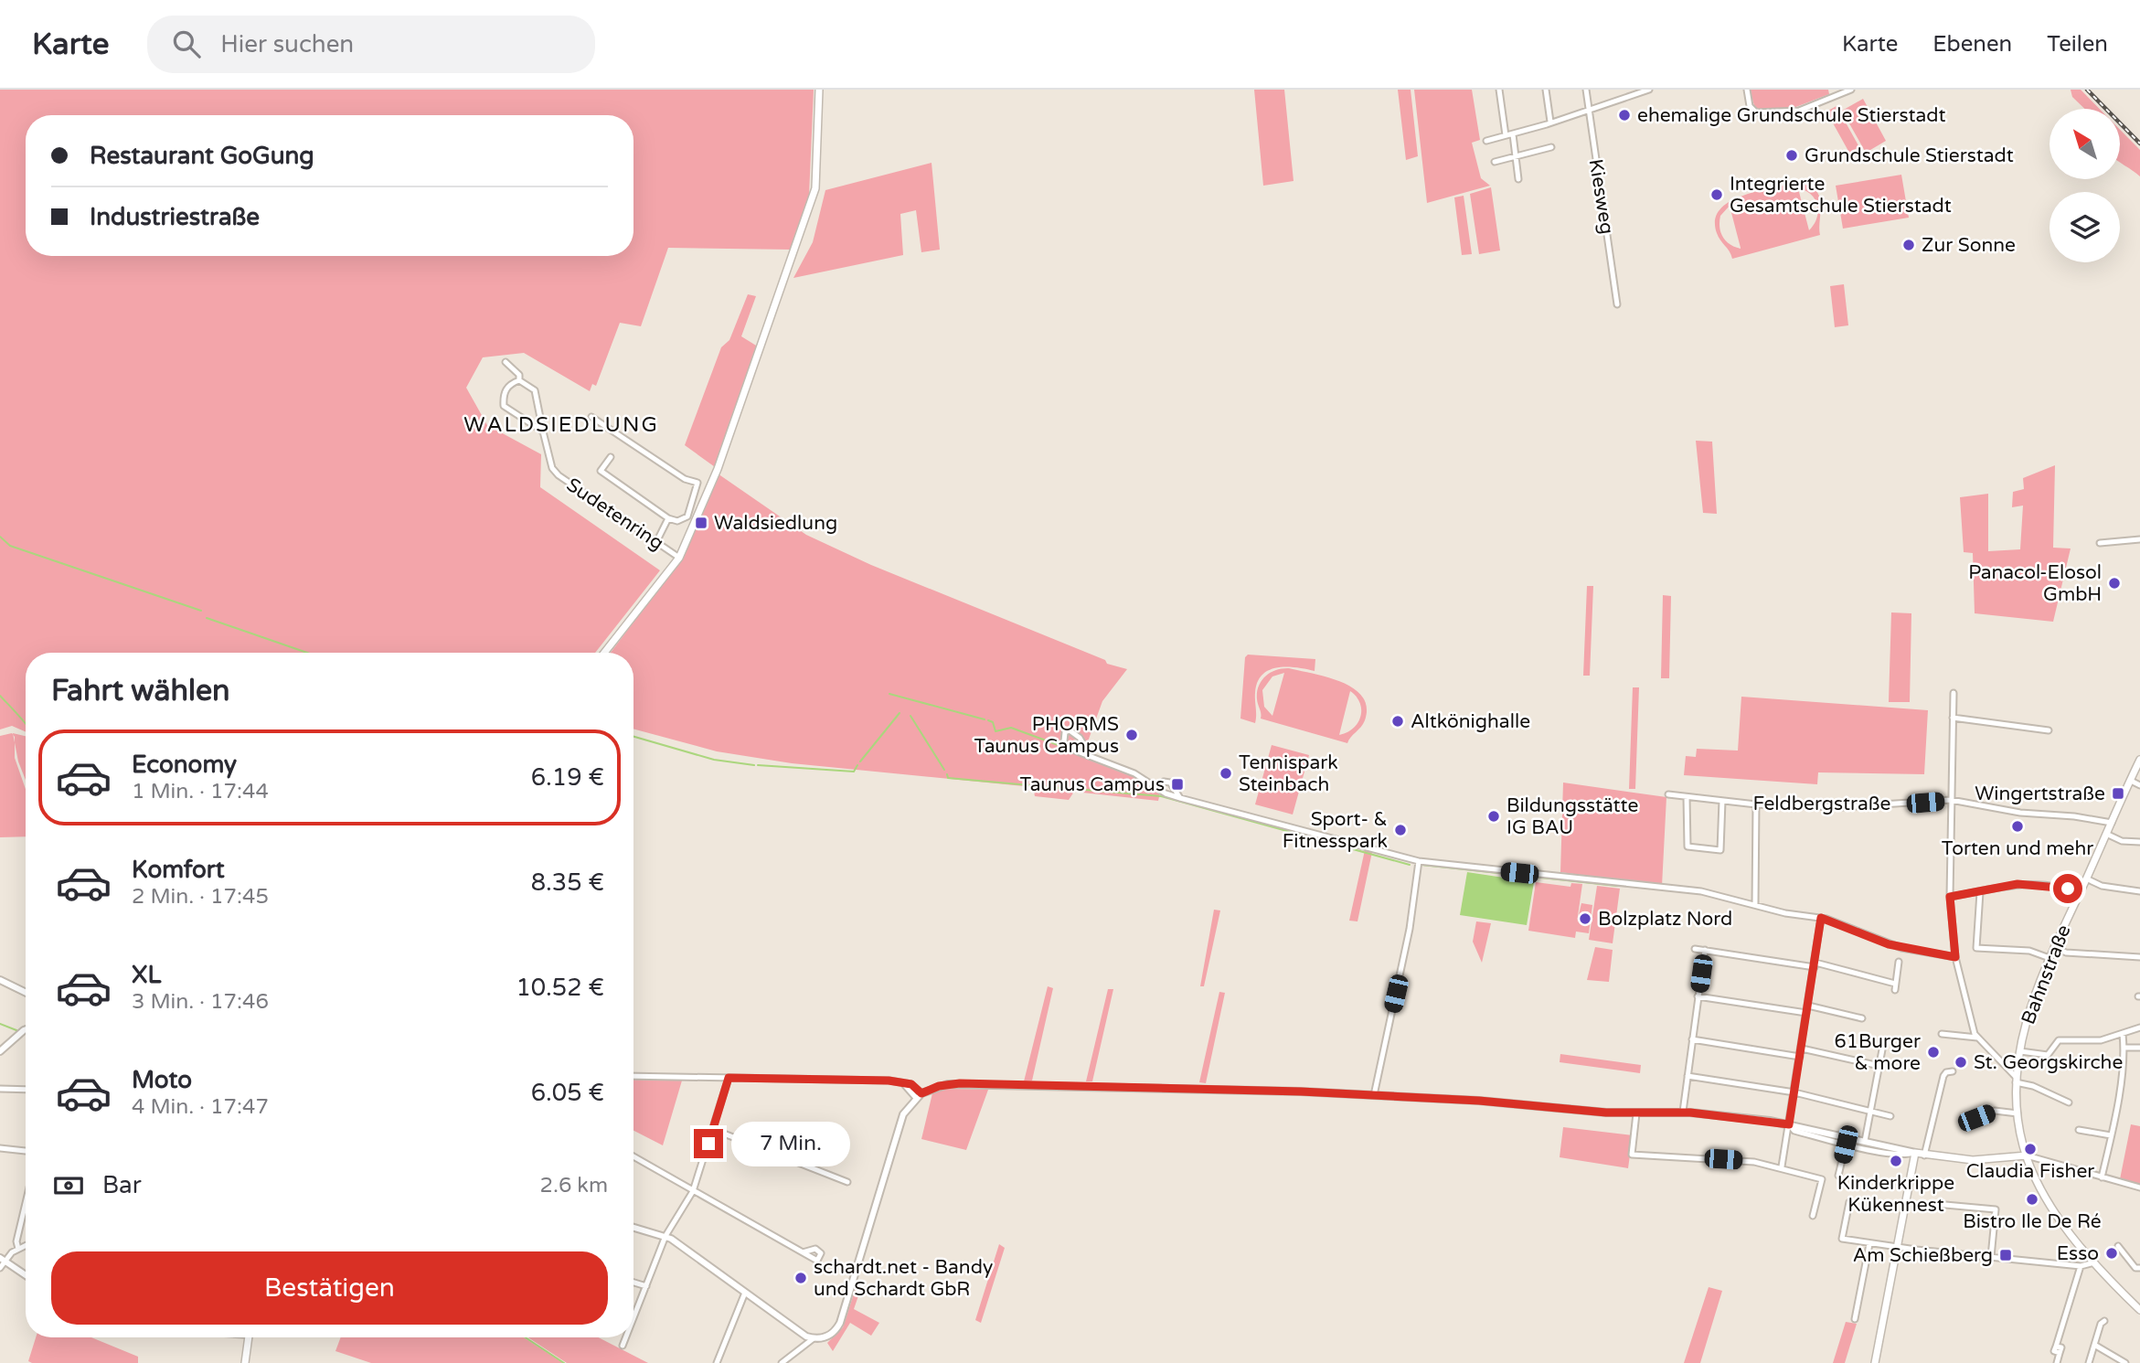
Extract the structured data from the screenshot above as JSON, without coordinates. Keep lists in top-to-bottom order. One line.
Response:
{"streets":{"main road":["Bahnstraße"],"street":["Kiesweg","Sudetenring","Feldbergstraße"]},"crossings":[["Feldbergstraße","Bahnstraße"]],"districts":["WALDSIEDLUNG"],"places":{"other":["ehemalige Grundschule Stierstadt","Grundschule Stierstadt","Integrierte Gesamtschule Stierstadt","Zur Sonne","Panacol-Elosol GmbH","Altkönighalle","PHORMS Taunus Campus","Tennispark Steinbach","Bildungsstätte IG BAU","Torten und mehr","Sport- & Fitnesspark","Bolzplatz Nord","61Burger & more","St. Georgskirche","Claudia Fisher","Kinderkrippe Kükennest","Bistro Ile De Ré","Esso","schardt.net - Bandy und Schardt GbR"],"transit":["Waldsiedlung","Taunus Campus","Wingertstraße","Am Schießberg"]},"north":"top left","page":{"header":"Karte","search":"Hier suchen","nav":["Karte","Ebenen","Teilen"],"banner":["Restaurant GoGung","Industriestraße"],"heading":"Fahrt wählen","list":[{"name":"Economy","note":"1 Min. · 17:44","value":"6.19 €"},{"name":"Komfort","note":"2 Min. · 17:45","value":"8.35 €"},{"name":"XL","note":"3 Min. · 17:46","value":"10.52 €"},{"name":"Moto","note":"4 Min. · 17:47","value":"6.05 €"}],"bubble":"7 Min.","pay":["Bar","2.6 km"],"buttons":"Bestätigen"}}
